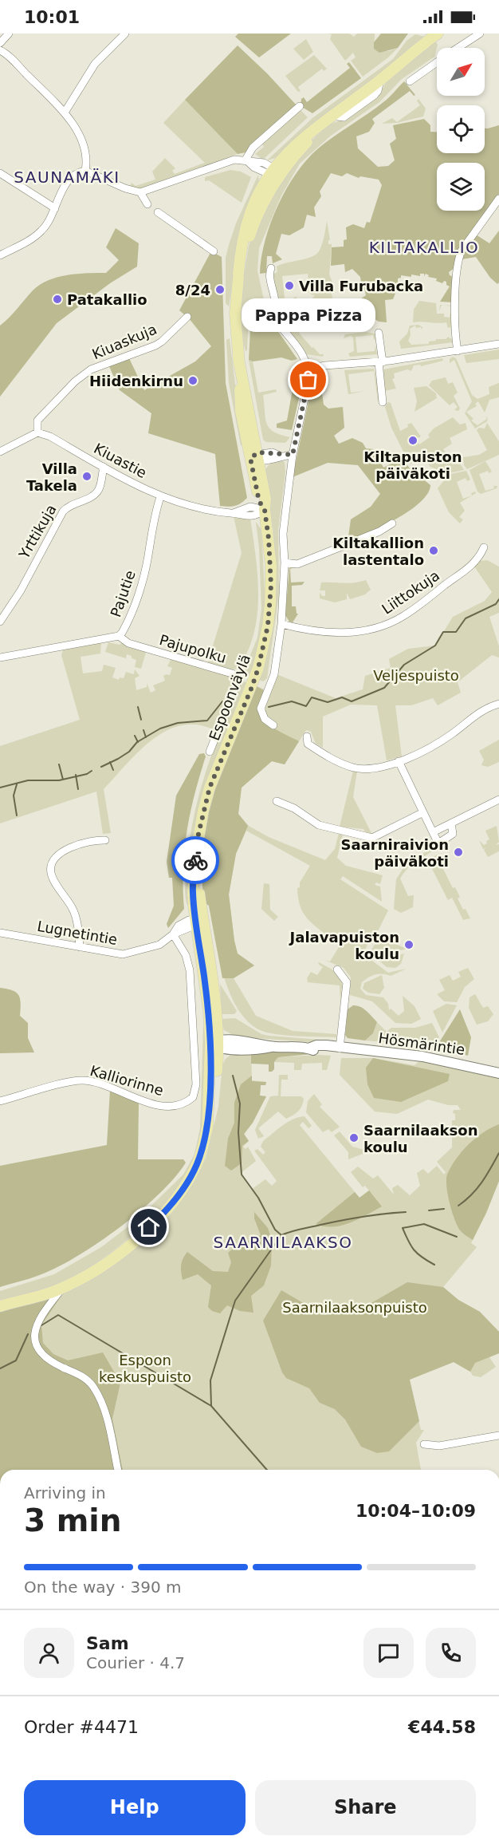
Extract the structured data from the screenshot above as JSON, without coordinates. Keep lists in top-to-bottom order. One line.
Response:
{"streets":{"main road":["Espoonväylä"],"street":["Kiuaskuja","Kiuastie","Yrttikuja","Liittokuja","Pajutie","Pajupolku","Lugnetintie","Hösmärintie","Kalliorinne"]},"crossings":[["Kiuaskuja","Kiuastie"],["Kiuastie","Yrttikuja"],["Kiuastie","Pajutie"],["Kiuastie","Espoonväylä"],["Pajutie","Pajupolku"],["Espoonväylä","Lugnetintie"],["Espoonväylä","Hösmärintie"],["Lugnetintie","Kalliorinne"]],"districts":["SAUNAMÄKI","KILTAKALLIO","SAARNILAAKSO"],"parks":["Veljespuisto","Saarnilaaksonpuisto","Espoon keskuspuisto"],"places":["Villa Furubacka","8/24","Patakallio","Pappa Pizza","Hiidenkirnu","Kiltapuiston päiväkoti","Villa Takela","Kiltakallion lastentalo","Saarniraivion päiväkoti","Jalavapuiston koulu","Saarnilaakson koulu"],"north":"top right","page":{"status":"10:01","bubble":"Pappa Pizza","heading":["3 min","Arriving in","10:04–10:09"],"panel":["Sam","Courier · 4.7","Order #4471","€44.58"],"bar":"On the way · 390 m","buttons":["Help","Share"]}}
